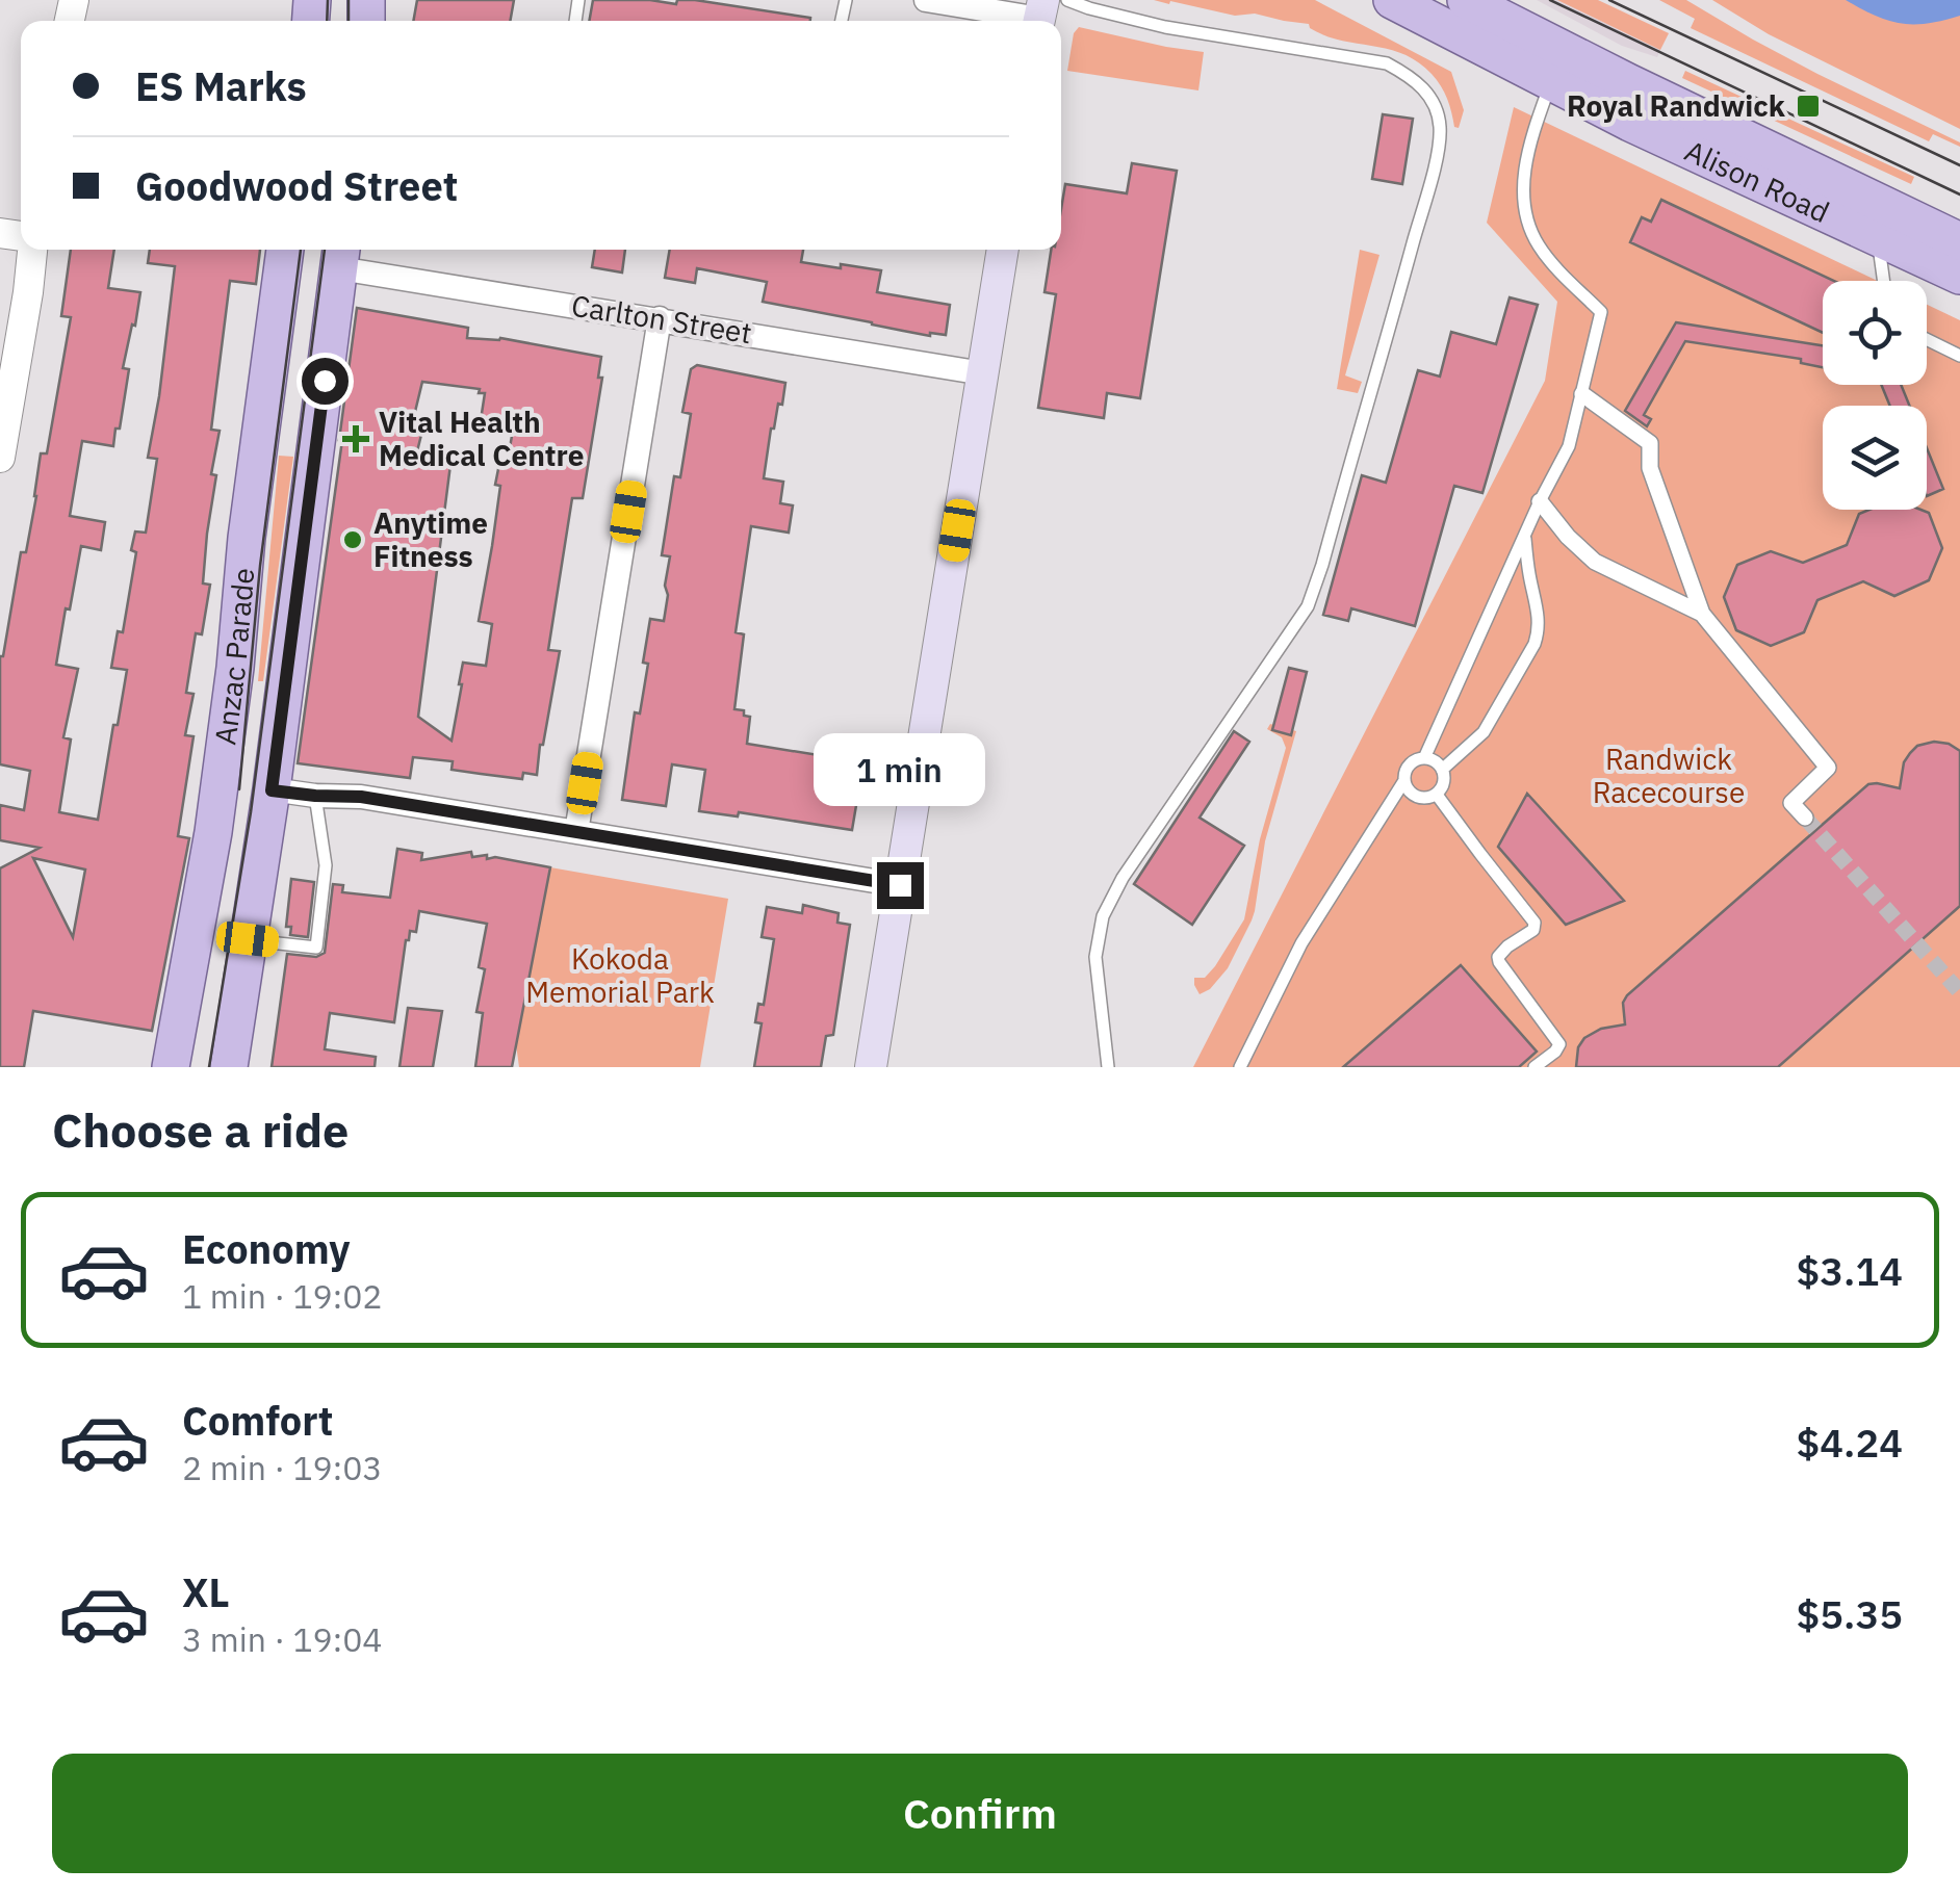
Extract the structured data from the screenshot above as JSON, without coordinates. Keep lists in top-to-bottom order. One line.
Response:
{"streets":{"main road":["Alison Road","Anzac Parade"],"street":["Carlton Street"]},"crossings":[["Carlton Street","Anzac Parade"]],"parks":["Randwick Racecourse","Kokoda Memorial Park"],"places":{"transit":["Royal Randwick"],"health":["Vital Health Medical Centre"],"other":["Anytime Fitness"]},"page":{"banner":["ES Marks","Goodwood Street"],"bubble":"1 min","heading":"Choose a ride","list":[{"name":"Economy","note":"1 min · 19:02","value":"$3.14"},{"name":"Comfort","note":"2 min · 19:03","value":"$4.24"},{"name":"XL","note":"3 min · 19:04","value":"$5.35"}],"buttons":"Confirm"}}
